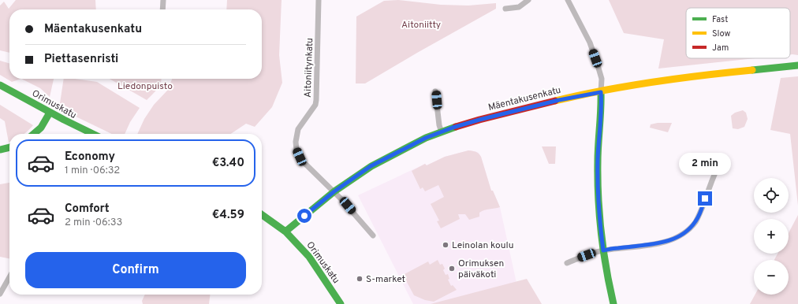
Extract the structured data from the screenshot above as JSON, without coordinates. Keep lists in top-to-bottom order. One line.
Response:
{"streets":{"main road":["Mäentakusenkatu","Orimuskatu"],"street":["Aitoniitynkatu"]},"crossings":[["Aitoniitynkatu","Mäentakusenkatu"],["Mäentakusenkatu","Orimuskatu"]],"parks":["Aitoniitty","Liedonpuisto"],"places":["Leinolan koulu","Orimuksen päiväkoti","S-market"],"legend":["Fast","Slow","Jam"],"page":{"banner":["Mäentakusenkatu","Piettasenristi"],"list":[{"name":"Economy","note":"1 min · 06:32","value":"€3.40"},{"name":"Comfort","note":"2 min · 06:33","value":"€4.59"}],"bubble":"2 min","map_buttons":["+","−"],"buttons":"Confirm"}}
